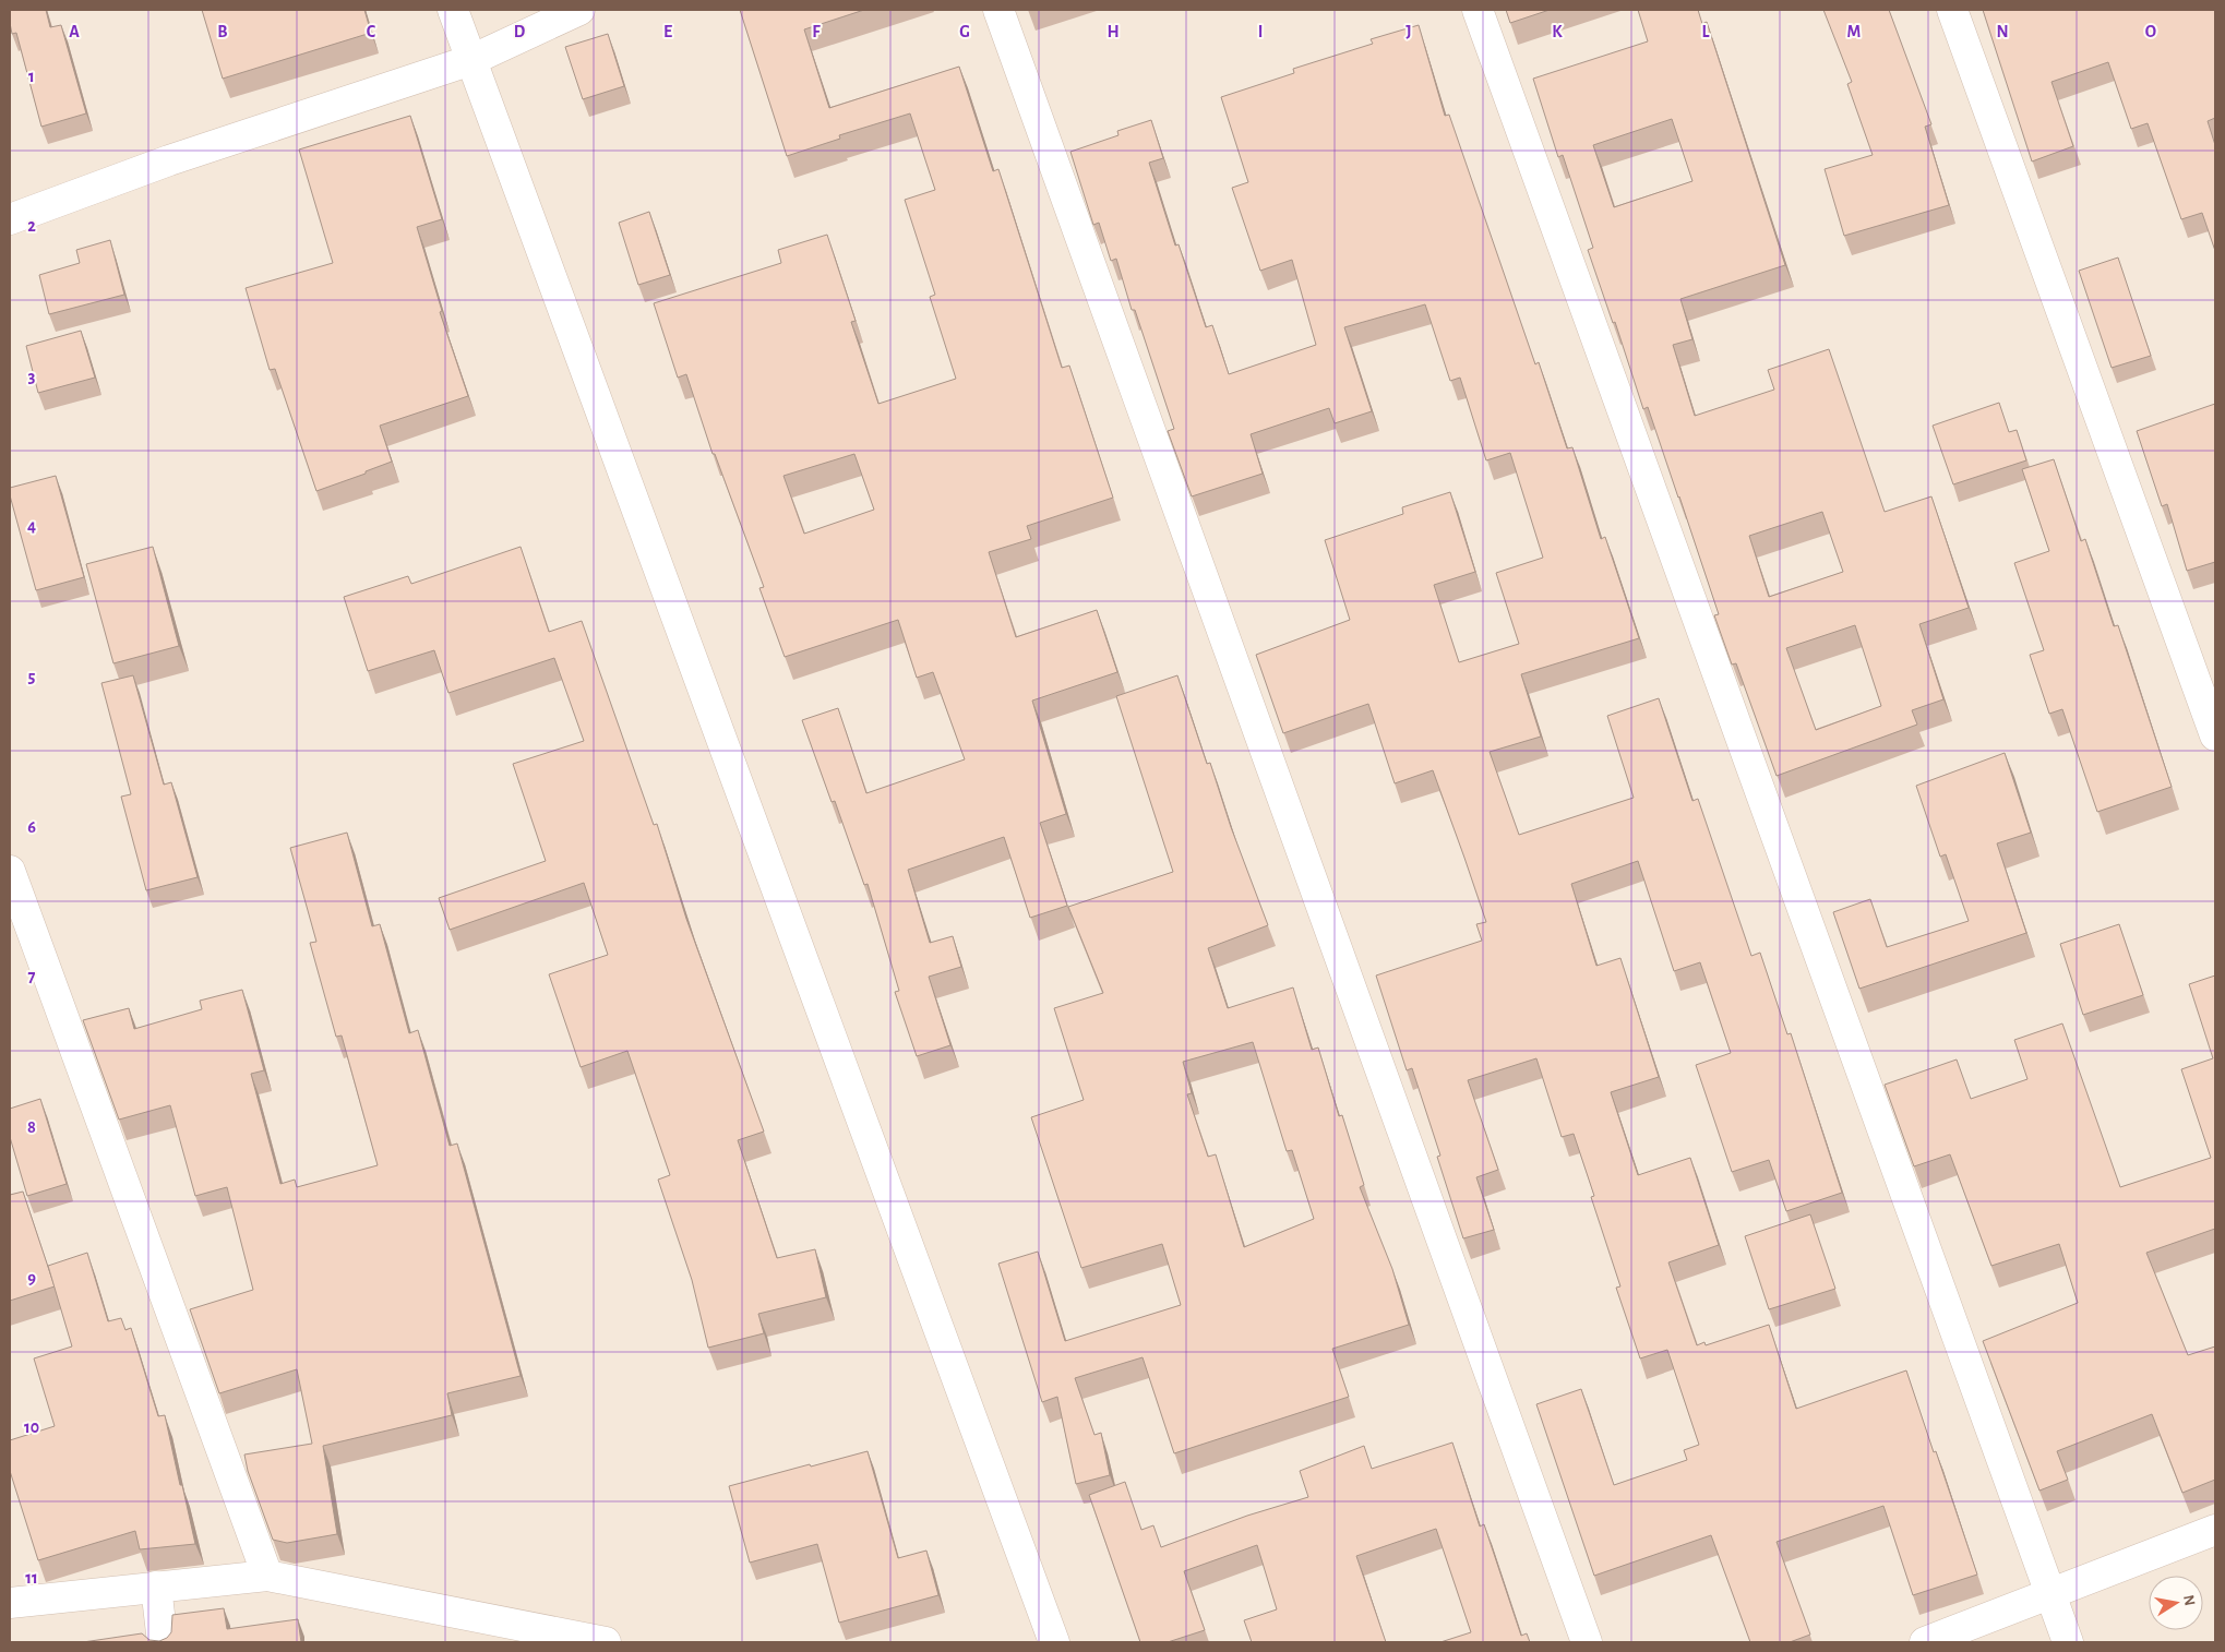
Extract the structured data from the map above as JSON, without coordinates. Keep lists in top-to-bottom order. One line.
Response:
{"north":"right","grid":{"columns":["A","B","C","D","E","F","G","H","I","J","K","L","M","N","O"],"rows":["1","2","3","4","5","6","7","8","9","10","11"]}}
